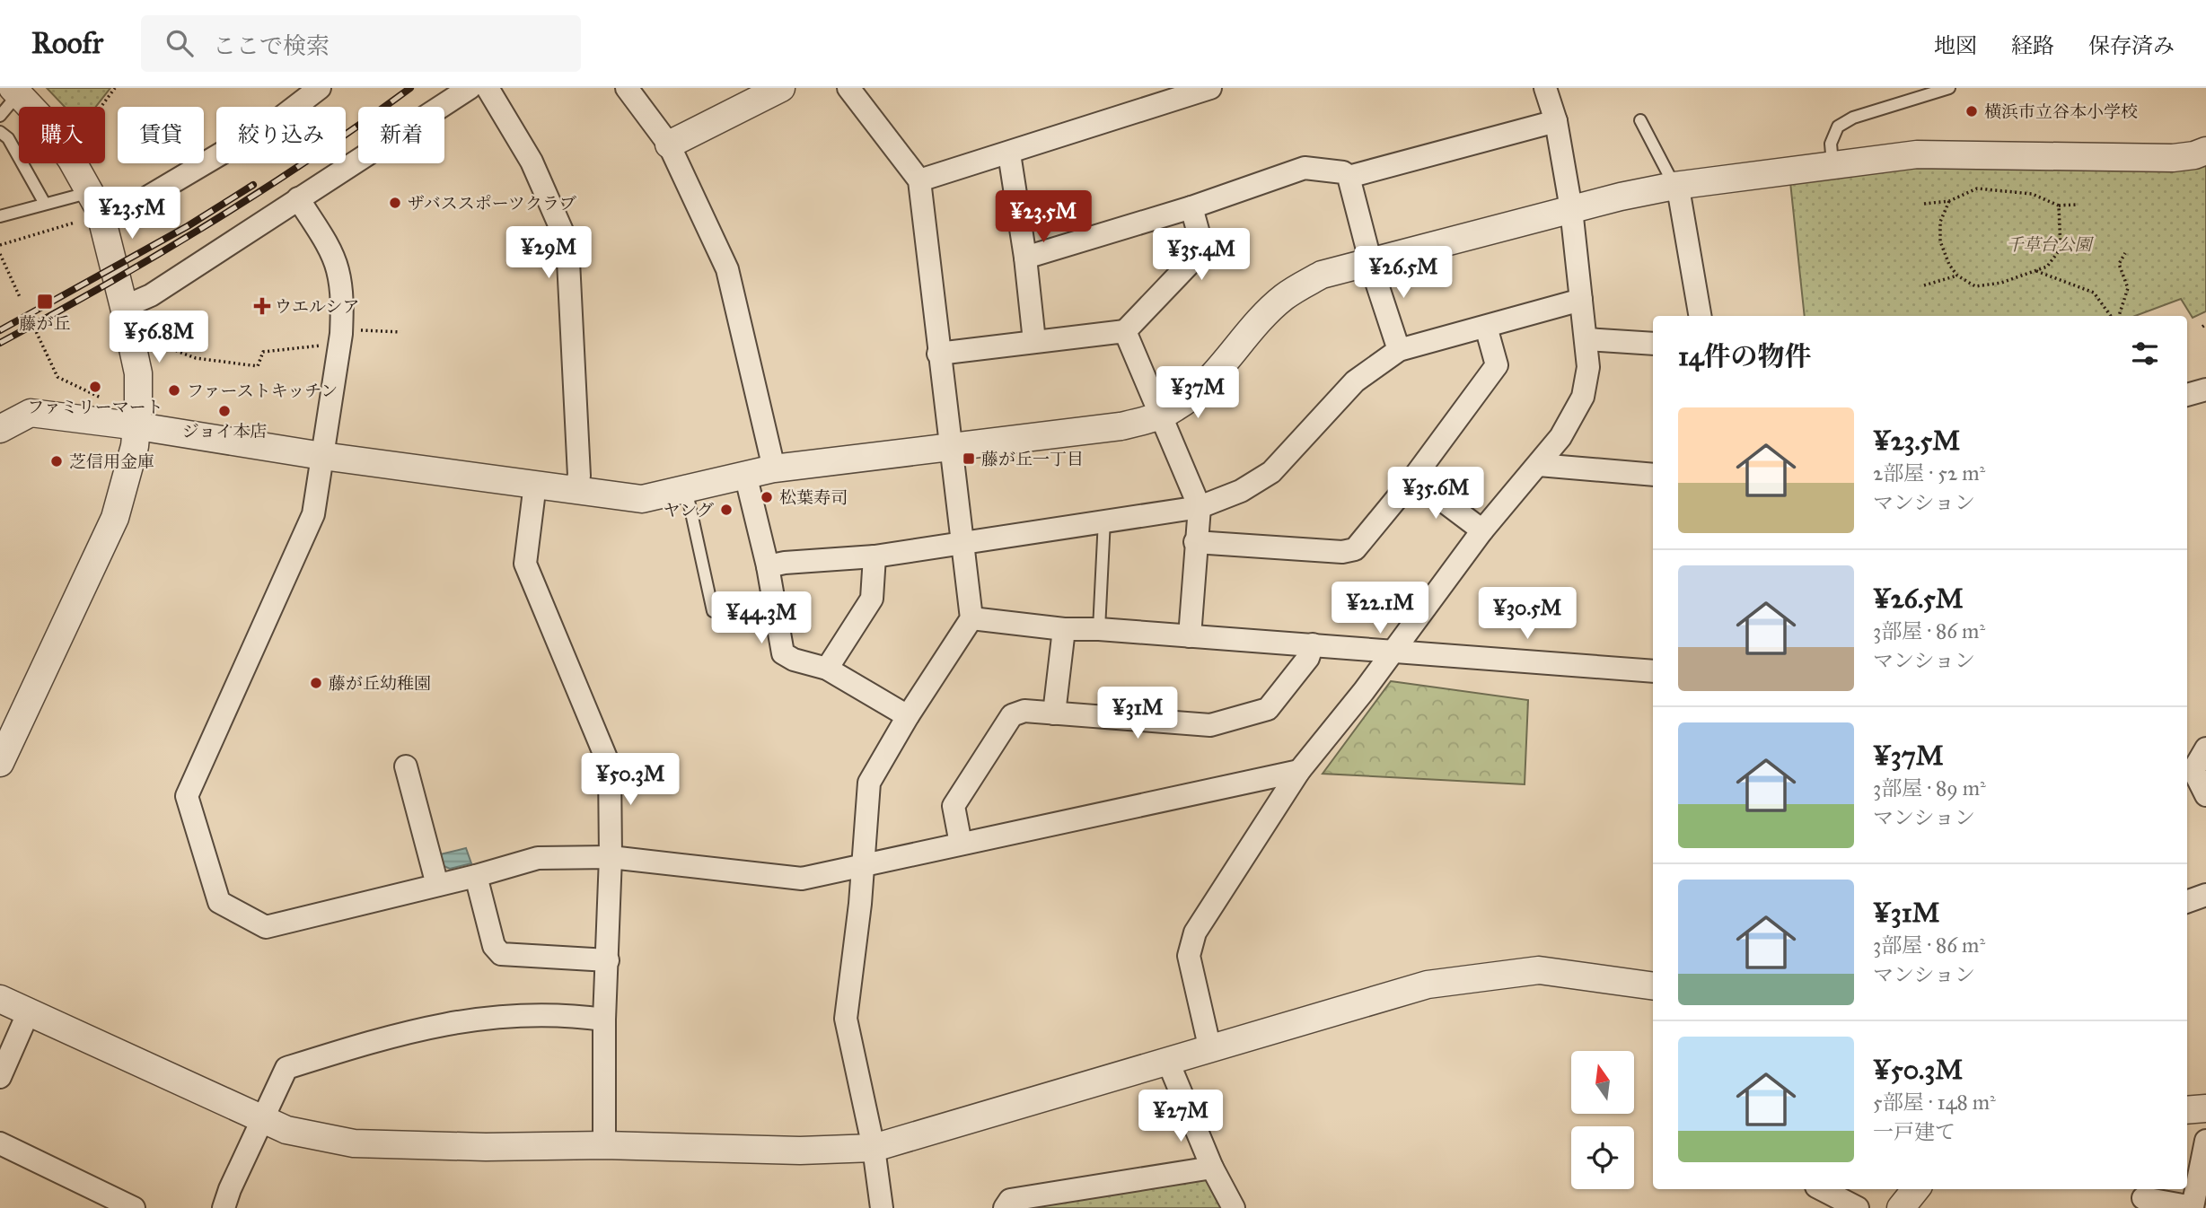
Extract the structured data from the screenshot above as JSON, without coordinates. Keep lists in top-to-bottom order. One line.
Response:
{"parks":["千草台公園"],"places":{"other":["横浜市立谷本小学校","ザバススポーツクラブ","ファミリーマート","ファーストキッチン","ジョイ本店","芝信用金庫","松葉寿司","ヤング","藤が丘幼稚園"],"transit":["藤が丘","藤が丘一丁目"],"health":["ウエルシア"]},"north":"top","page":{"header":"Roofr","search":"ここで検索","nav":["地図","経路","保存済み"],"chip":["購入","賃貸","絞り込み","新着"],"price":["¥23.5M","¥23.5M","¥29M","¥35.4M","¥26.5M","¥56.8M","¥37M","¥35.6M","¥22.1M","¥30.5M","¥44.3M","¥31M","¥50.3M","¥27M"],"heading":"14件の物件","list":[{"name":"¥23.5M","note":"2部屋 · 52 m² · マンション"},{"name":"¥26.5M","note":"3部屋 · 86 m² · マンション"},{"name":"¥37M","note":"3部屋 · 89 m² · マンション"},{"name":"¥31M","note":"3部屋 · 86 m² · マンション"},{"name":"¥50.3M","note":"5部屋 · 148 m² · 一戸建て"}]}}
